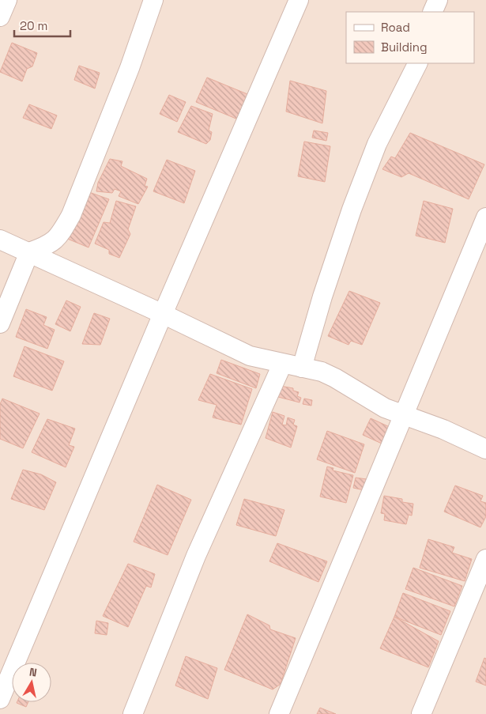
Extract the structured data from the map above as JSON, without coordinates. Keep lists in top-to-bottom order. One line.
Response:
{"legend":["Road","Building"],"scale_bar":"20 m","north":"top"}
